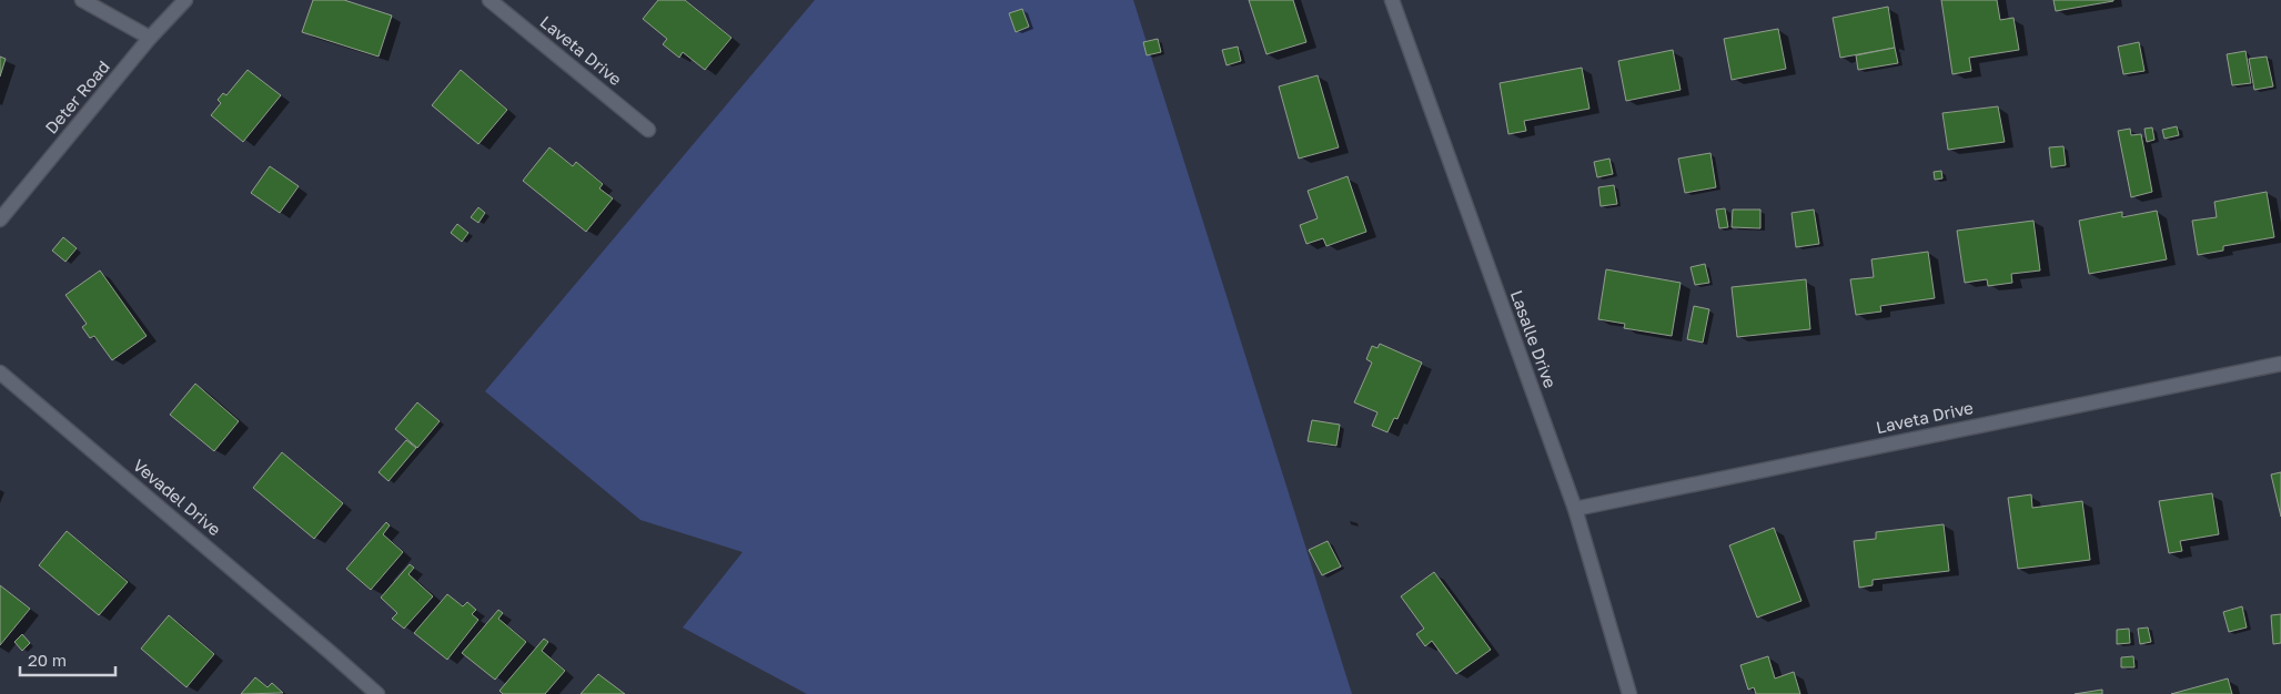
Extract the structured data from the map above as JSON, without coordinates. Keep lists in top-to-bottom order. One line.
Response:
{"streets":{"street":["Laveta Drive","Deter Road","Lasalle Drive","Vevadel Drive"]},"crossings":[["Laveta Drive","Lasalle Drive"]],"scale_bar":"20 m"}
